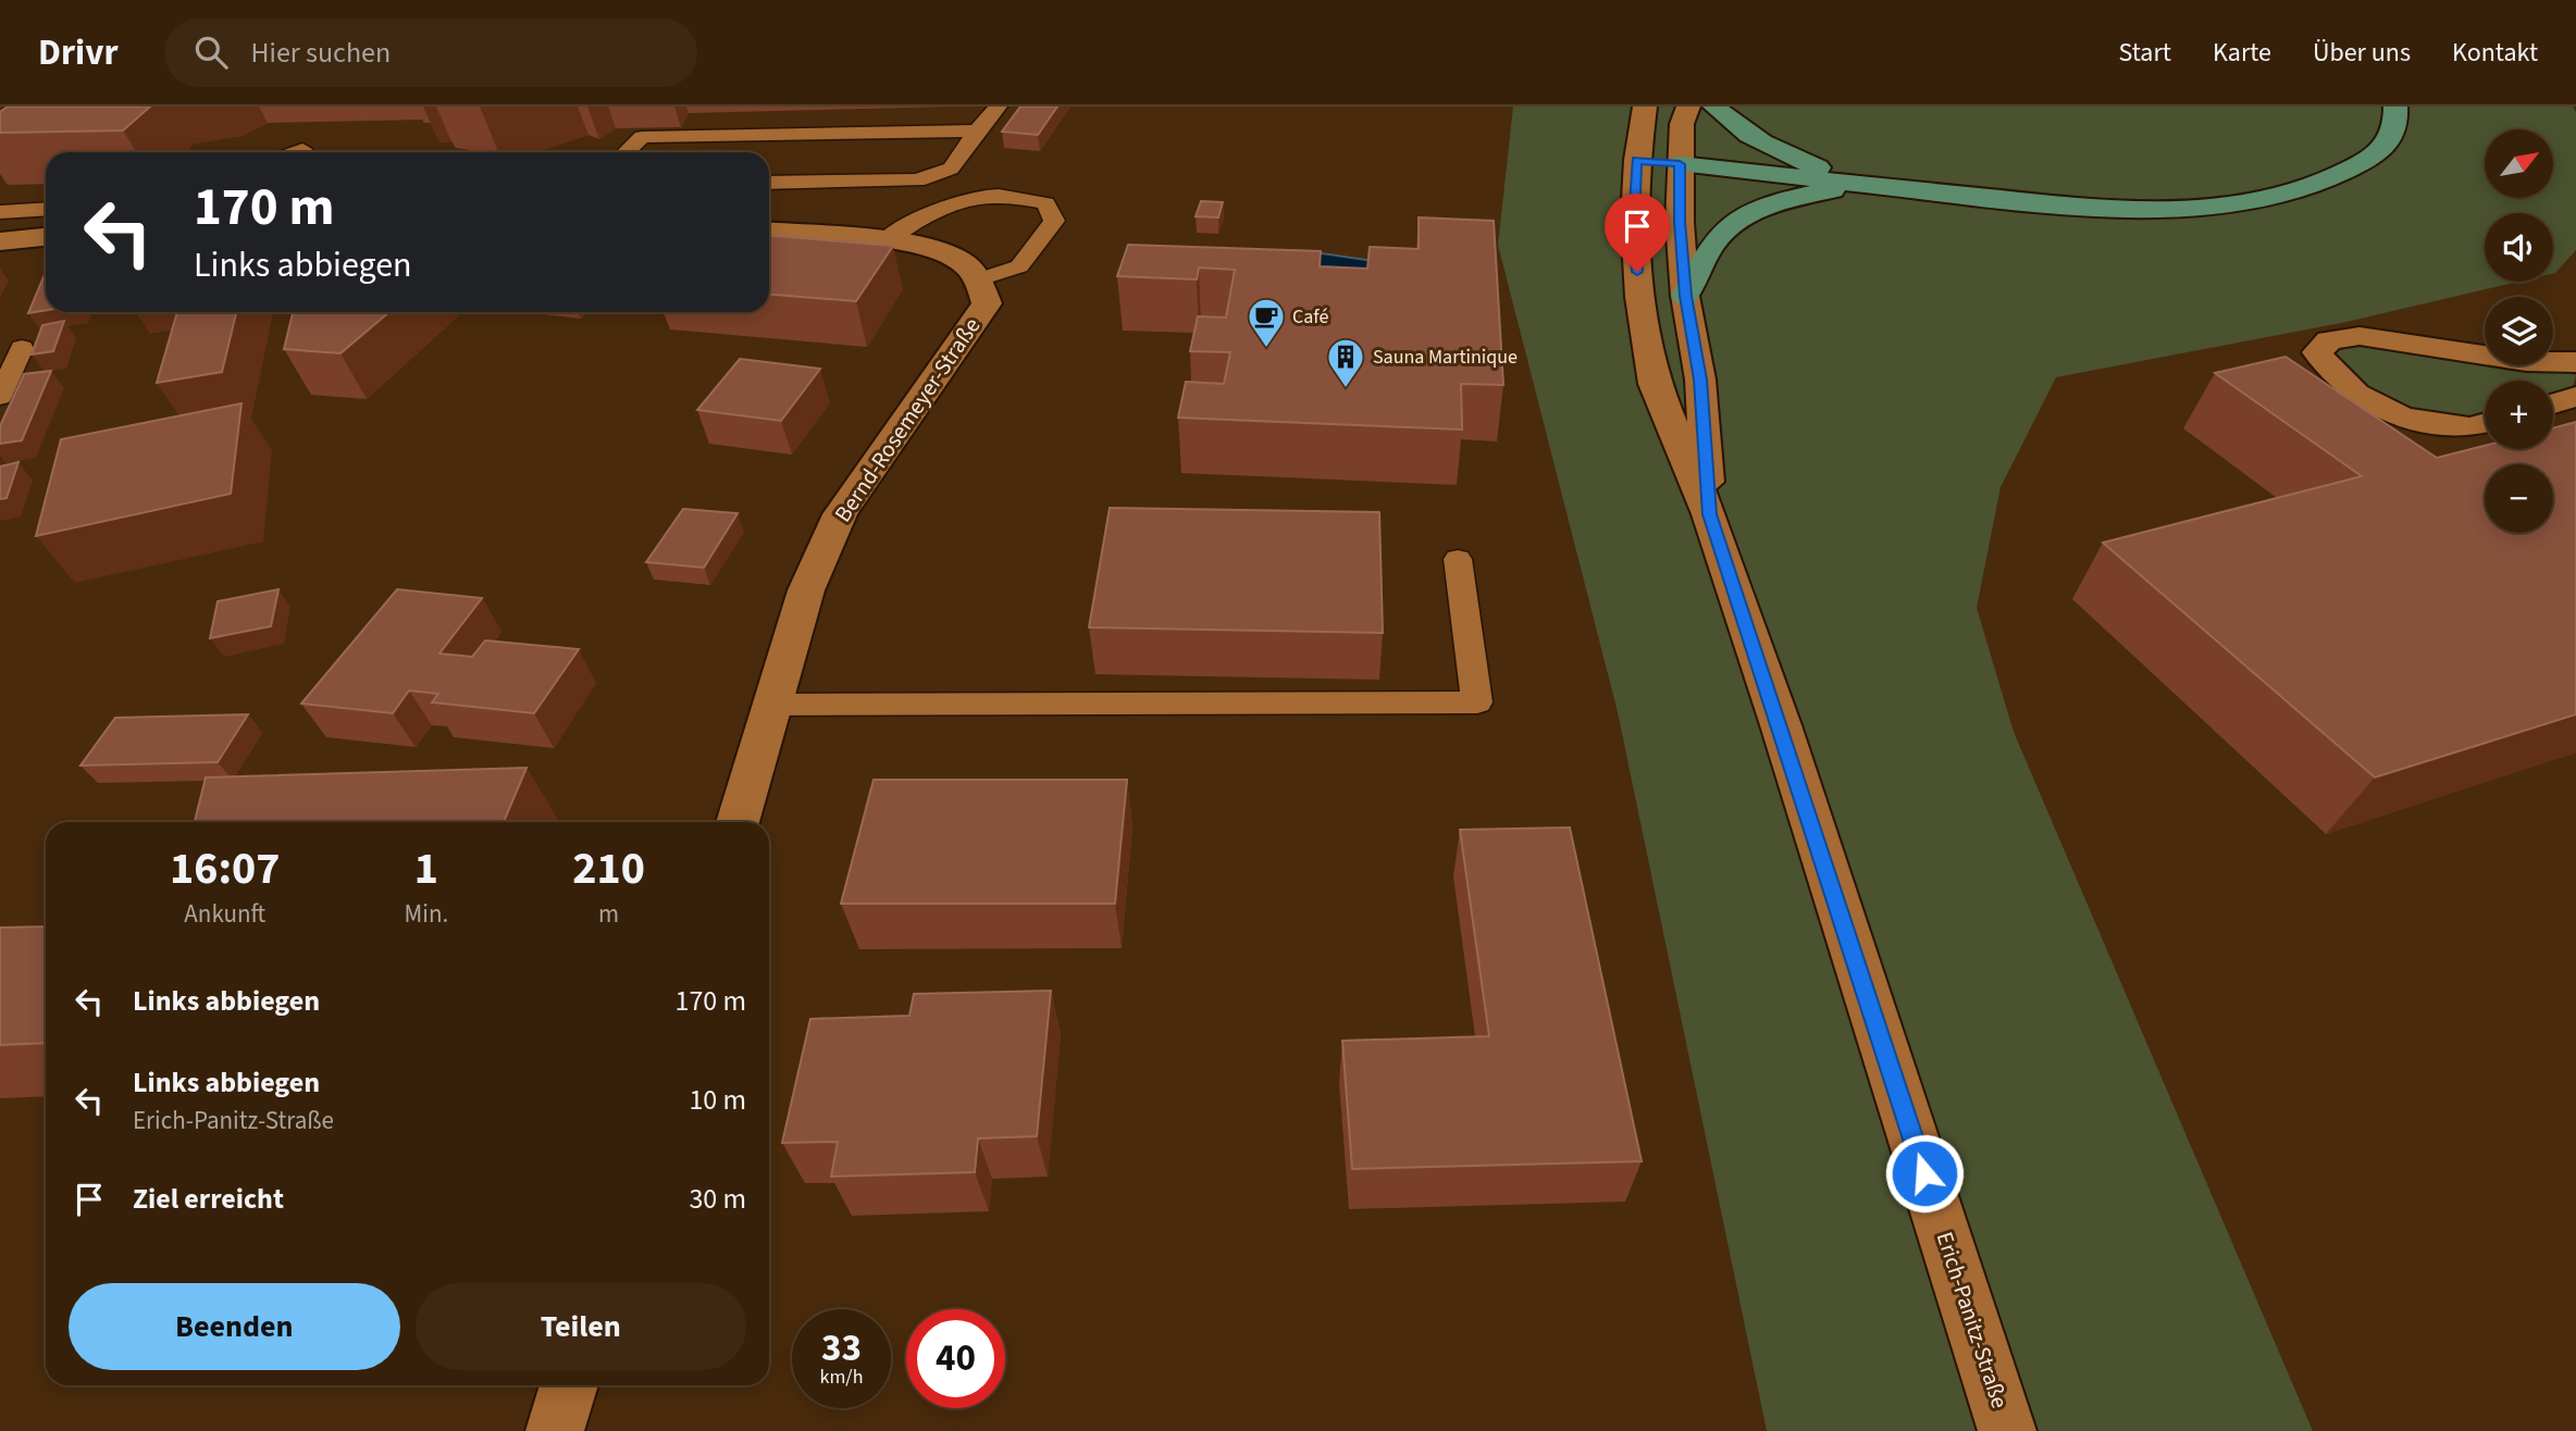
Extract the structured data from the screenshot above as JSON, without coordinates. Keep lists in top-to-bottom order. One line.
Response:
{"streets":{"street":["Bernd-Rosemeyer-Straße","Erich-Panitz-Straße"]},"places":{"cafe":["Café"],"building":["Sauna Martinique"]},"north":"top right","page":{"header":"Drivr","search":"Hier suchen","nav":["Start","Karte","Über uns","Kontakt"],"map_buttons":["+","−"],"turn":["170 m","Links abbiegen"],"eta":["16:07","Ankunft","1","Min.","210","m"],"list":[{"name":"Links abbiegen","value":"170 m"},{"name":"Links abbiegen","note":"Erich-Panitz-Straße","value":"10 m"},{"name":"Ziel erreicht","value":"30 m"}],"buttons":["Beenden","Teilen"],"speed":"33 km/h","limit":"40"}}
